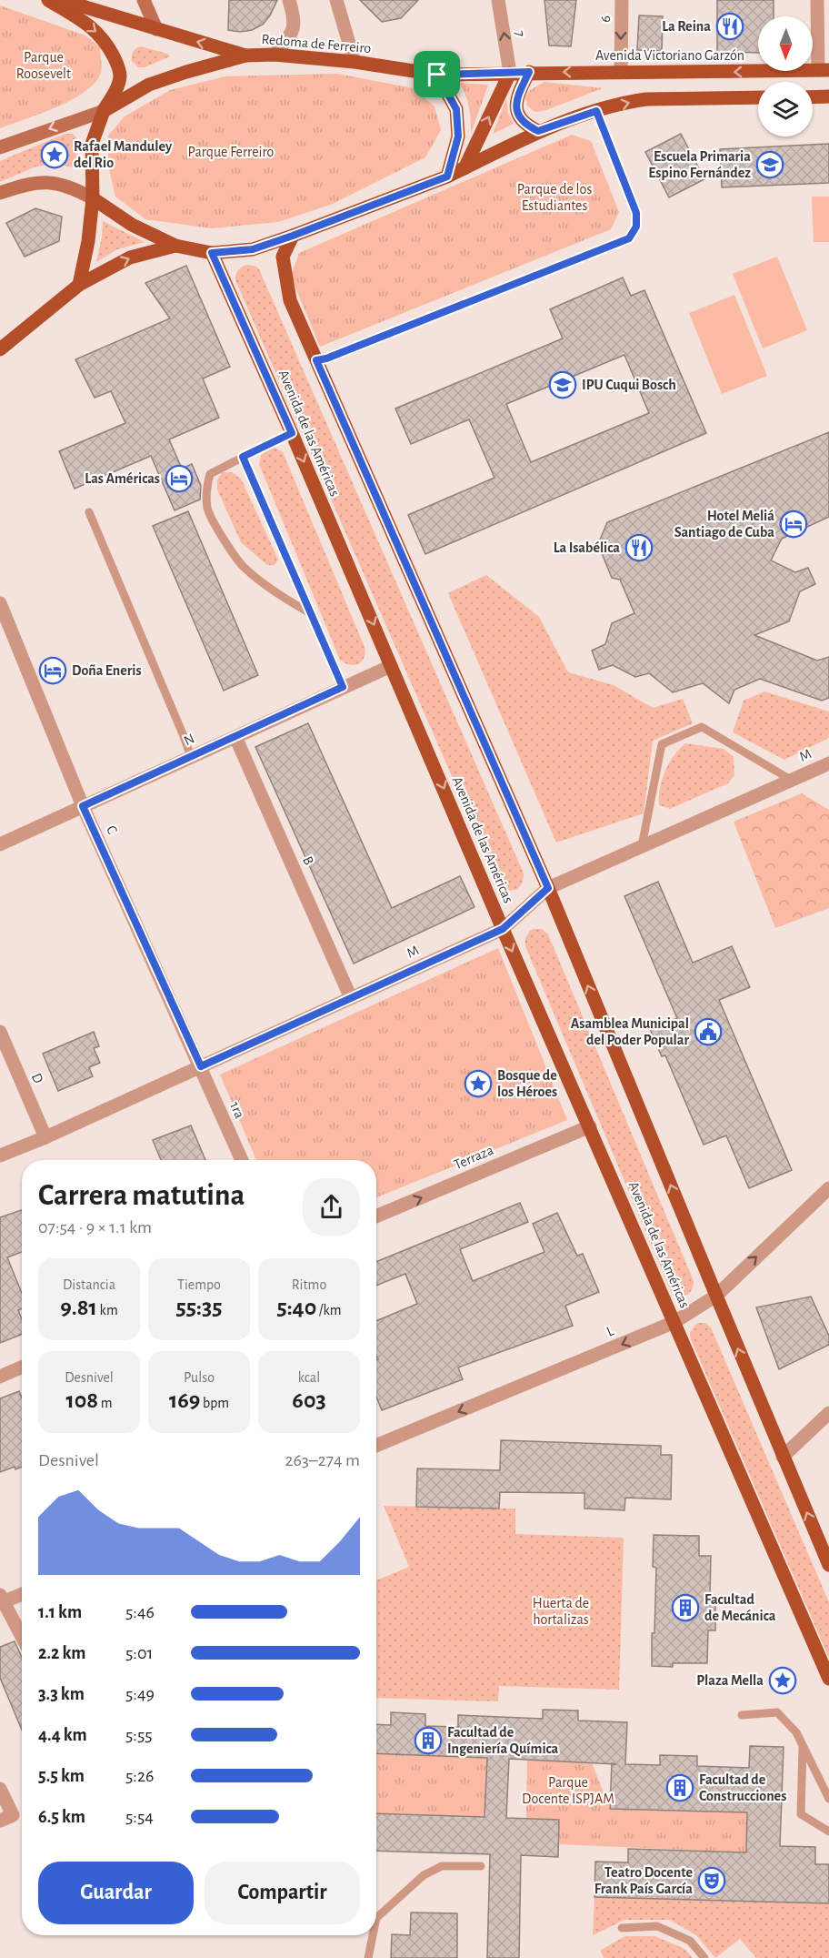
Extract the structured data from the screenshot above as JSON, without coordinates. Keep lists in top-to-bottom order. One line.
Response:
{"streets":{"main road":["Redoma de Ferreiro","Avenida Victoriano Garzón","Avenida de las Américas"],"street":["6","7","N","M","C","B","D","1ra","Terraza","L"]},"crossings":[["6","Avenida Victoriano Garzón"],["7","Avenida Victoriano Garzón"],["Redoma de Ferreiro","Avenida Victoriano Garzón"],["Avenida de las Américas","N"],["Avenida de las Américas","M"],["Avenida de las Américas","Terraza"],["Avenida de las Américas","L"],["N","C"],["N","B"],["M","C"],["M","B"],["M","D"],["M","1ra"],["C","1ra"]],"one_way":["6","7","Terraza"],"parks":["Parque Roosevelt","Parque Ferreiro","Parque de los Estudiantes","Huerta de hortalizas","Parque Docente ISPJAM"],"places":{"restaurant":["La Reina","La Isabélica"],"place":["Rafael Manduley del Rio","Bosque de los Héroes","Plaza Mella"],"school or university":["Escuela Primaria Espino Fernández","IPU Cuqui Bosch"],"hotel":["Las Américas","Hotel Meliá Santiago de Cuba","Doña Eneris"],"public building":["Asamblea Municipal del Poder Popular"],"building":["Facultad de Mecánica","Facultad de Ingeniería Química","Facultad de Construcciones"],"theatre":["Teatro Docente Frank País García"]},"north":"bottom","page":{"heading":["Carrera matutina","07:54 · 9 × 1.1 km"],"stats":[["Distancia","9.81 km"],["Tiempo","55:35"],["Ritmo","5:40 /km"],["Desnivel","108 m"],["Pulso","169 bpm"],["kcal","603"]],"chart":["Desnivel","263–274 m"],"list":[{"name":"1.1 km","note":"5:46"},{"name":"2.2 km","note":"5:01"},{"name":"3.3 km","note":"5:49"},{"name":"4.4 km","note":"5:55"},{"name":"5.5 km","note":"5:26"},{"name":"6.5 km","note":"5:54"}],"buttons":["Guardar","Compartir"]}}
